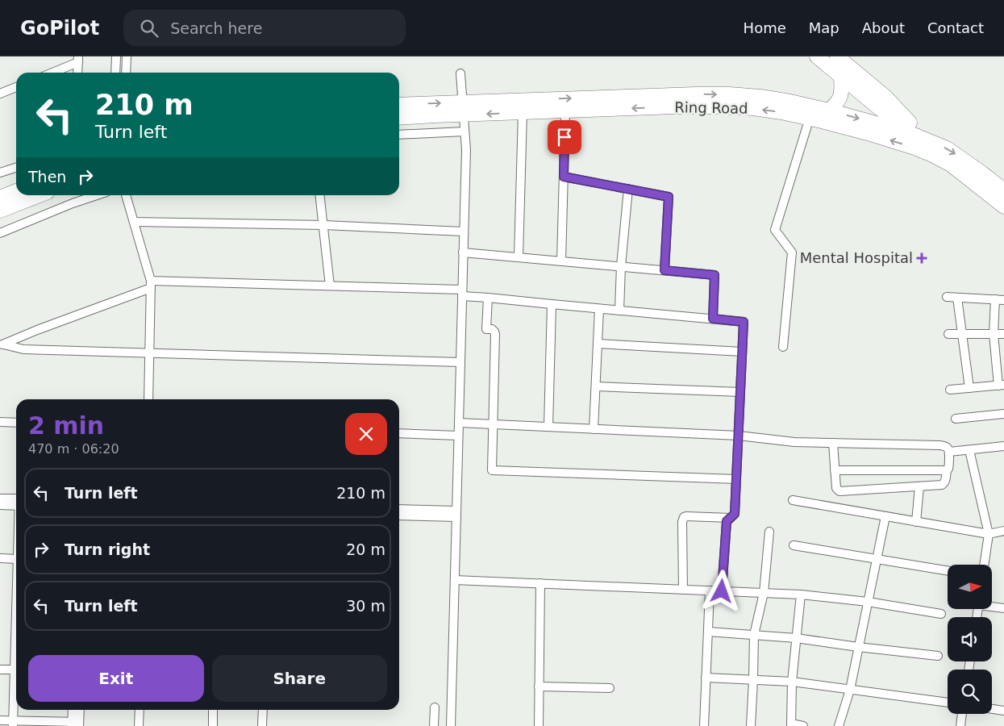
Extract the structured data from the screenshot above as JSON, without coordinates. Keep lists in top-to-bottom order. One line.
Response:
{"streets":{"highway":["Ring Road"]},"places":{"health":["Mental Hospital"]},"north":"right","page":{"header":"GoPilot","search":"Search here","nav":["Home","Map","About","Contact"],"turn":["210 m","Turn left"],"then":"Then","heading":["2 min","470 m · 06:20"],"list":[{"name":"Turn left","value":"210 m"},{"name":"Turn right","value":"20 m"},{"name":"Turn left","value":"30 m"}],"buttons":["Exit","Share"]}}
